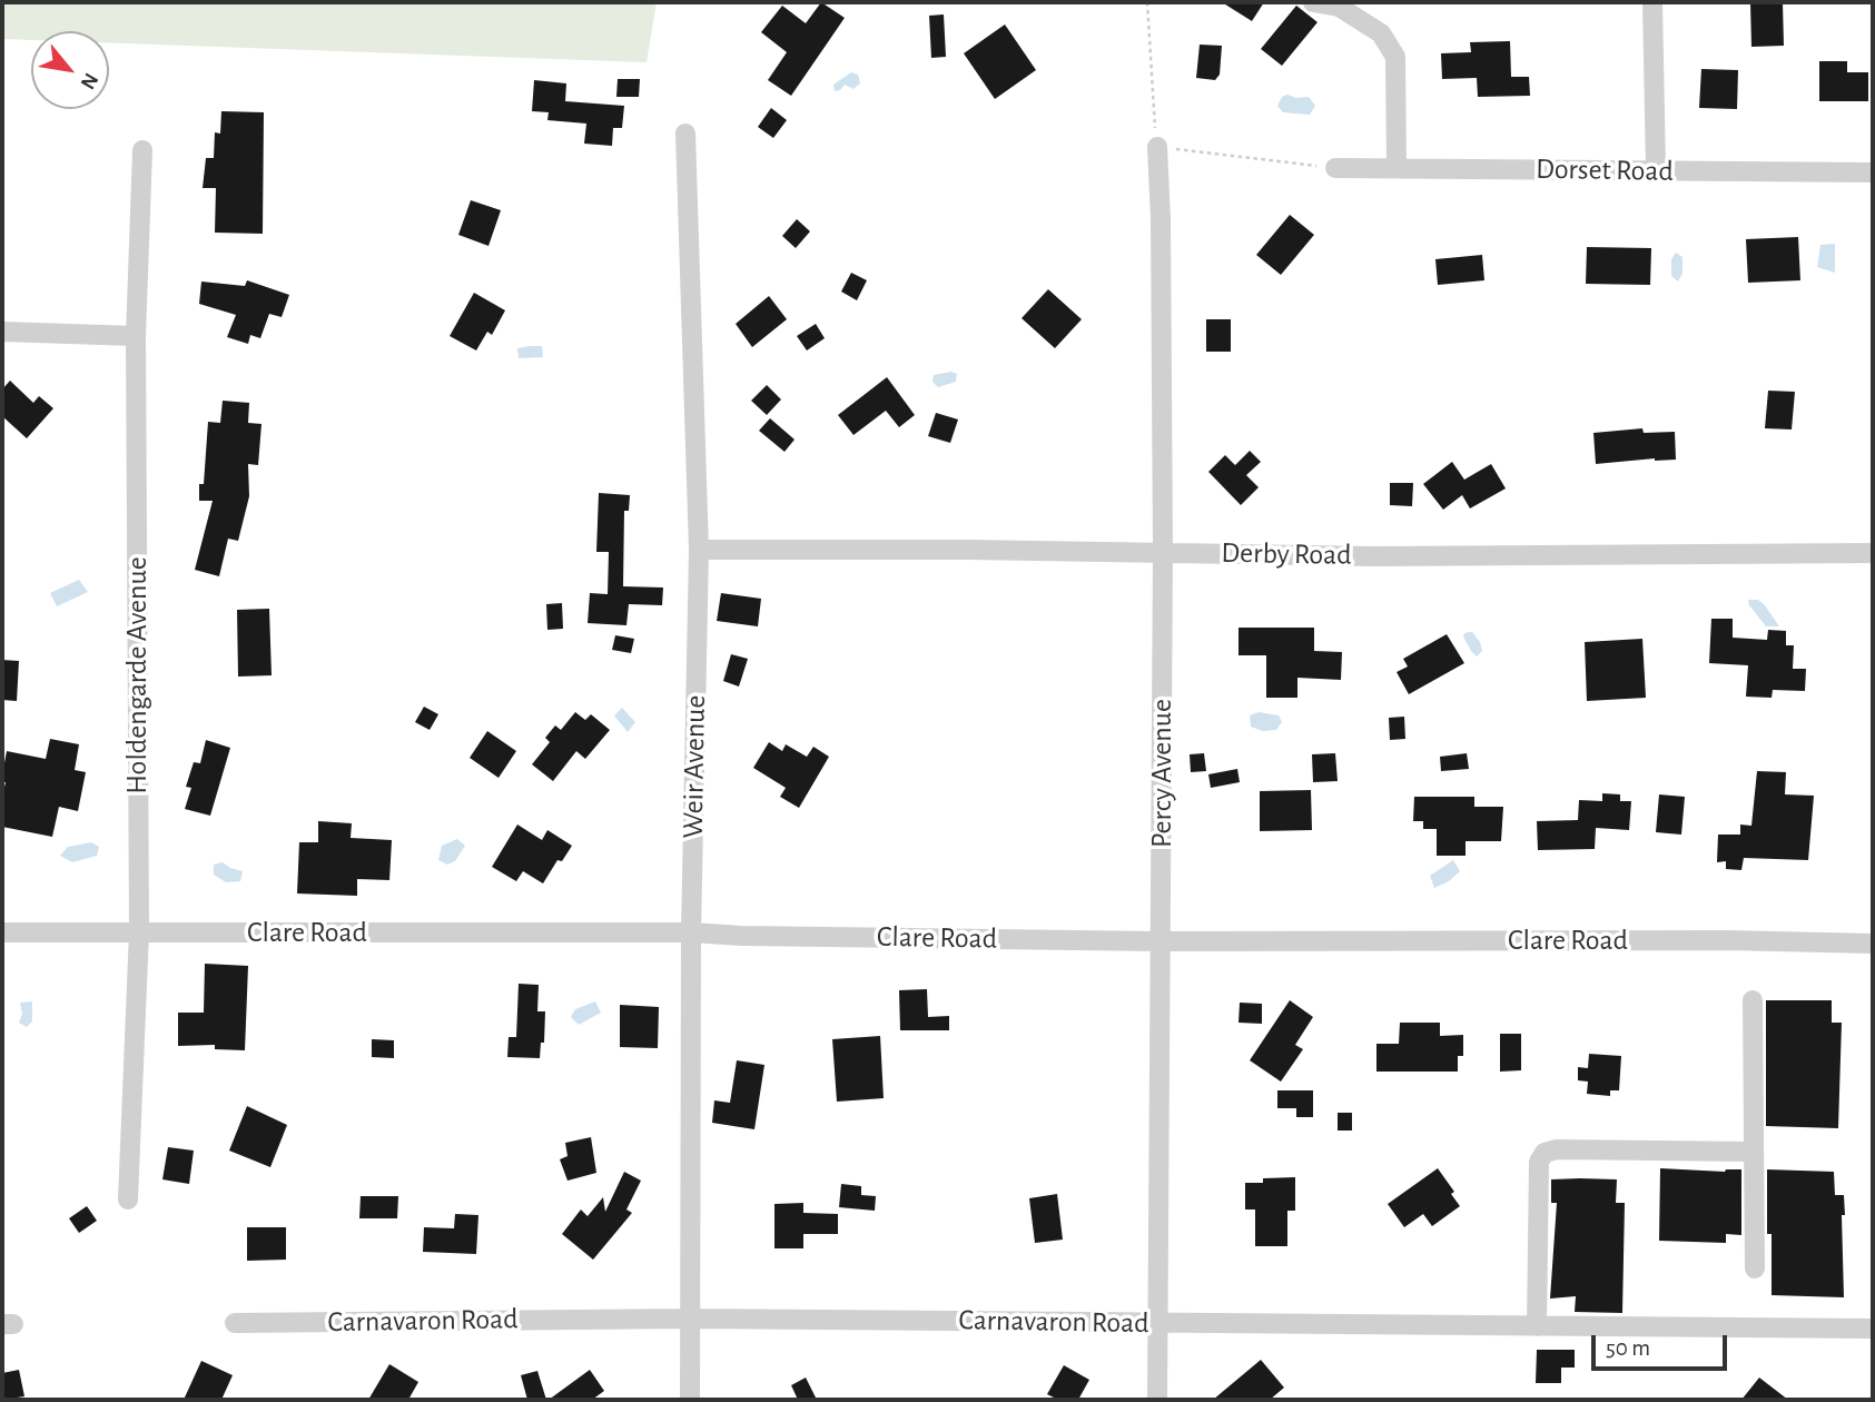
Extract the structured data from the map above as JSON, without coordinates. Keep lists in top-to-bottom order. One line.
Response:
{"streets":{"street":["Dorset Road","Derby Road","Holdengarde Avenue","Weir Avenue","Percy Avenue","Clare Road","Carnavaron Road"]},"crossings":[["Derby Road","Weir Avenue"],["Derby Road","Percy Avenue"],["Holdengarde Avenue","Clare Road"],["Weir Avenue","Clare Road"],["Weir Avenue","Carnavaron Road"],["Percy Avenue","Clare Road"],["Percy Avenue","Carnavaron Road"]],"scale_bar":"50 m","north":"bottom right"}
